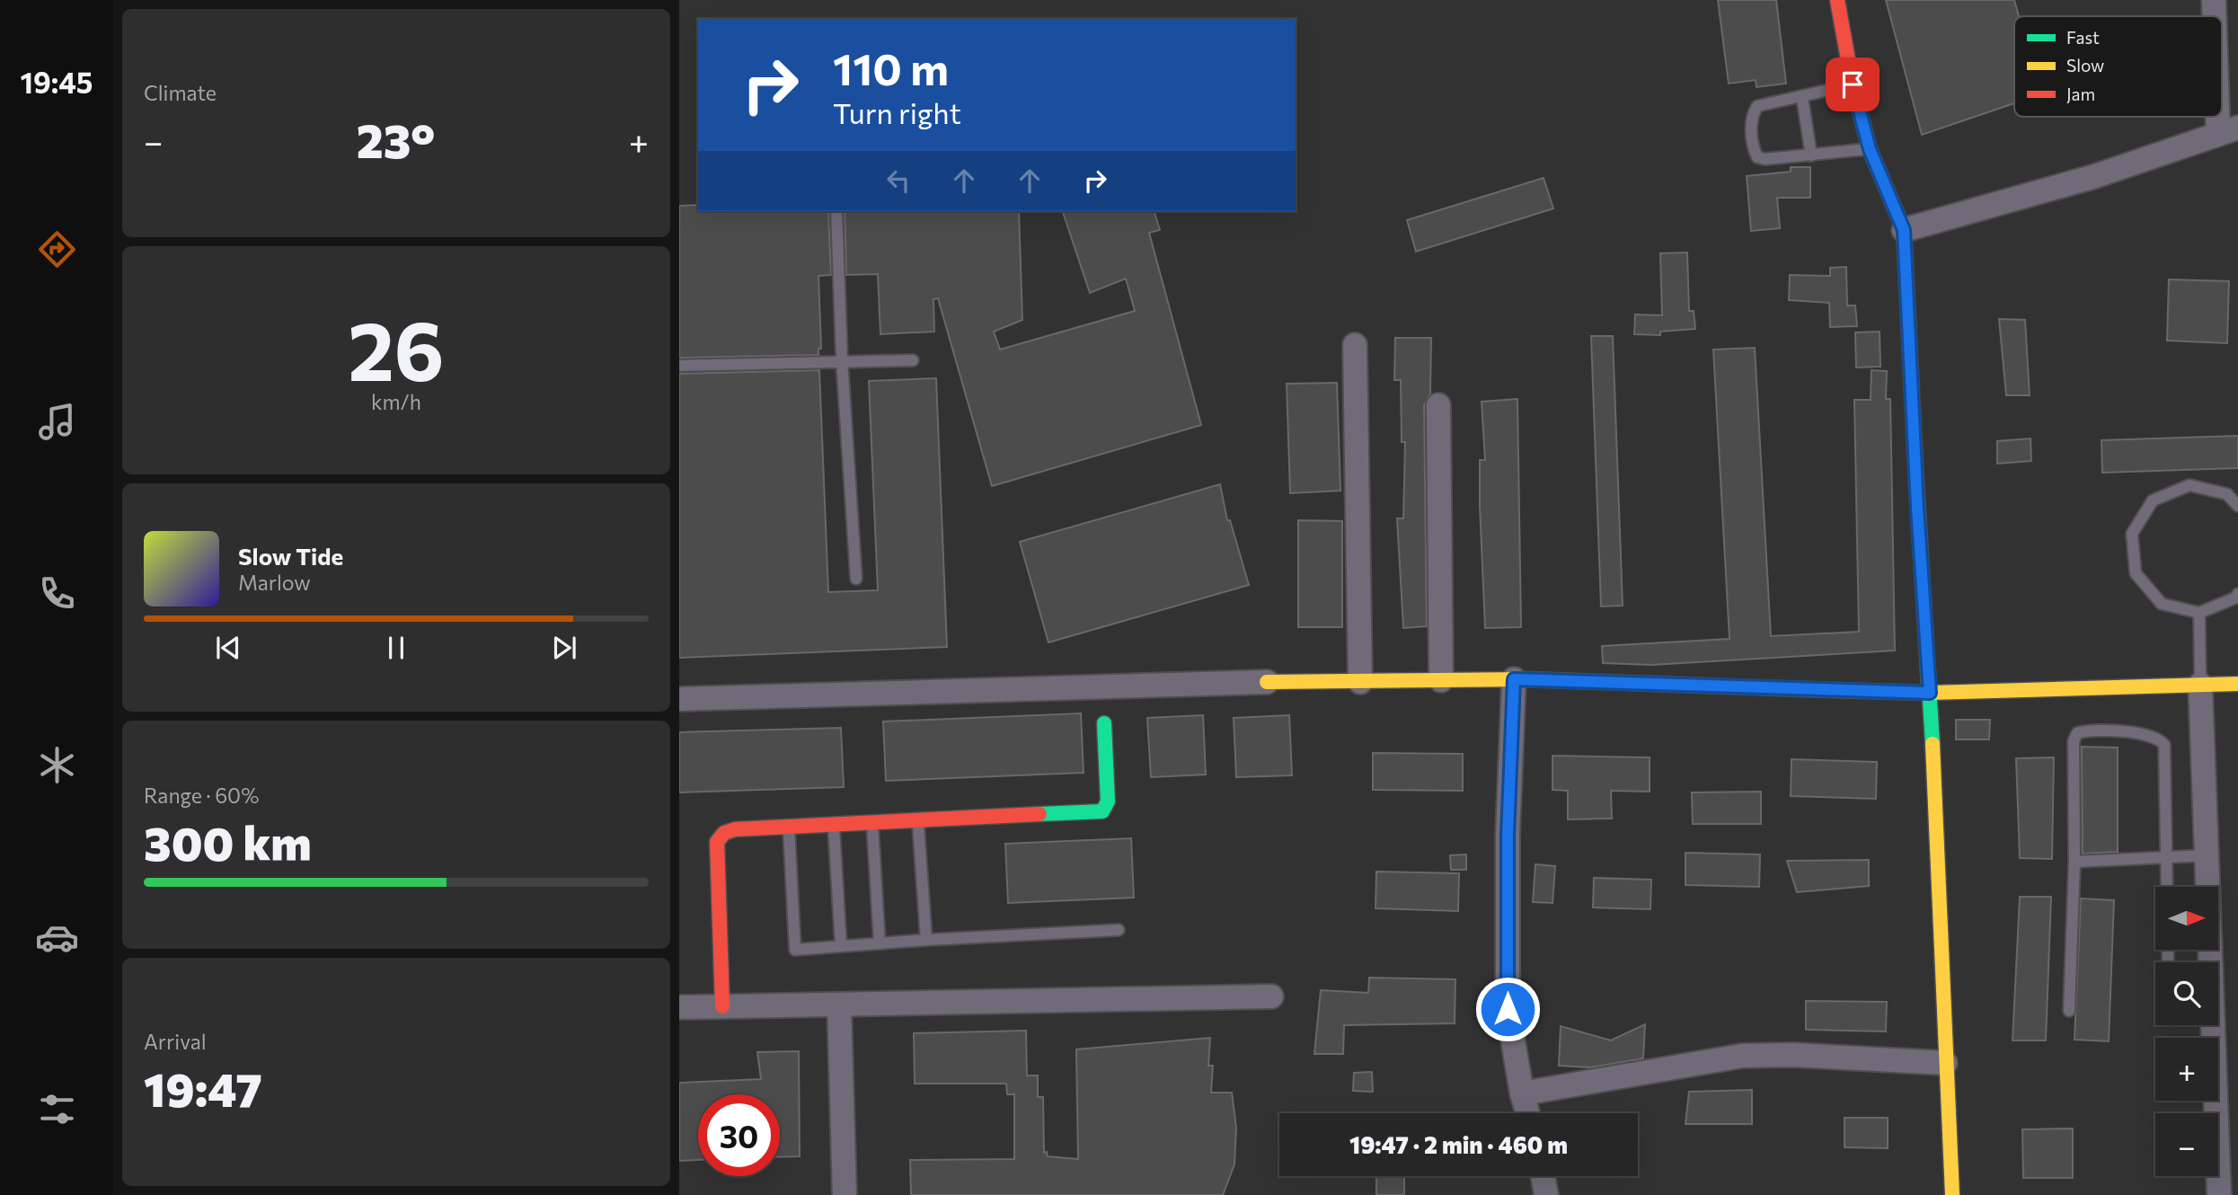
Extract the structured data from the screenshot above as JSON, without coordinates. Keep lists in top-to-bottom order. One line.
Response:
{"legend":["Fast","Slow","Jam"],"north":"right","page":{"tabs":"19:45","tile":["Climate",["26","km/h"],["Range · 60%","300 km"],["Arrival","19:47"]],"turn":["110 m","Turn right"],"heat":["−","23°","+"],"song":["Slow Tide","Marlow"],"map_buttons":["+","−"],"limit":"30","trip":"19:47 · 2 min · 460 m"}}
